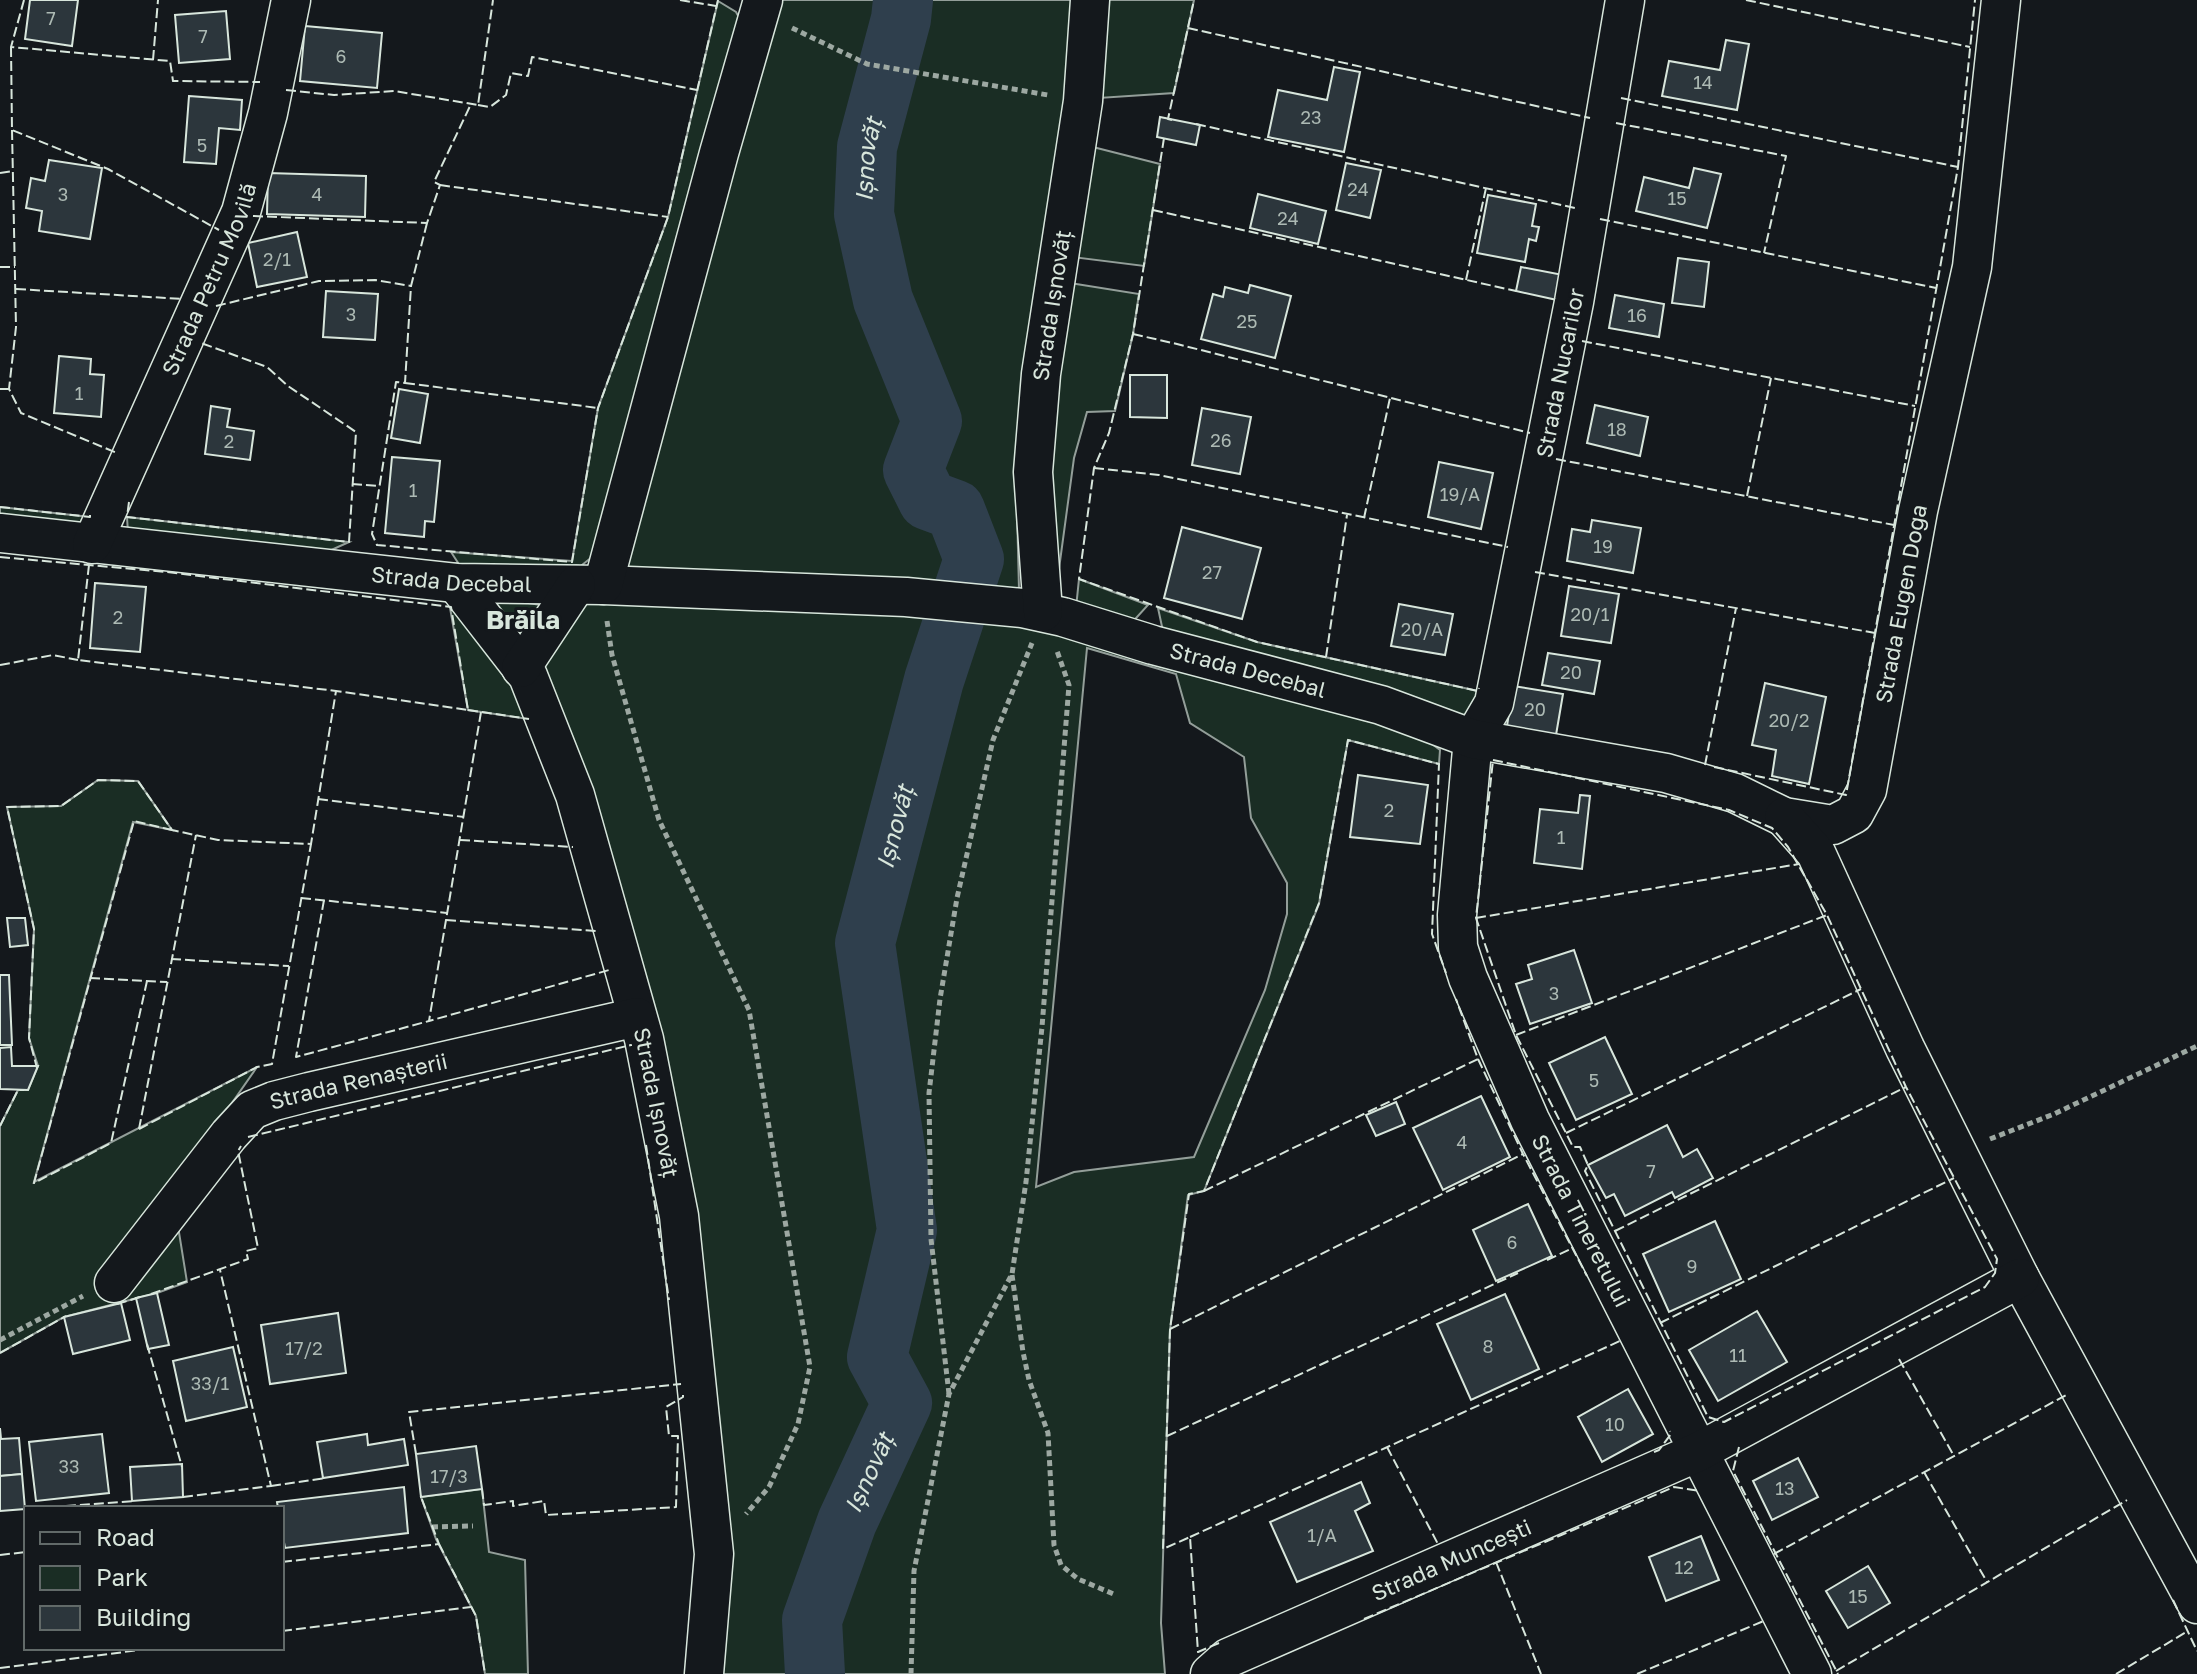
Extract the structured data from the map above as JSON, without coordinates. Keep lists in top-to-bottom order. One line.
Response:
{"streets":{"street":["Strada Petru Movilă","Strada Ișnovăț","Strada Nucarilor","Strada Decebal","Strada Eugen Doga","Strada Renașterii","Strada Tineretului","Strada Muncești"]},"crossings":[["Strada Petru Movilă","Strada Decebal"],["Strada Ișnovăț","Strada Decebal"],["Strada Ișnovăț","Strada Renașterii"],["Strada Nucarilor","Strada Decebal"],["Strada Nucarilor","Strada Eugen Doga"],["Strada Nucarilor","Strada Tineretului"],["Strada Decebal","Strada Eugen Doga"],["Strada Decebal","Strada Tineretului"],["Strada Eugen Doga","Strada Tineretului"],["Strada Tineretului","Strada Muncești"]],"districts":["Brăila"],"water":["Ișnovăț"],"house_numbers":["7","7","6","14","23","5","24","3","4","15","24","2/1","3","16","25","1","18","26","2","1","19/A","19","27","20/1","2","20/A","20","20","20/2","2","1","3","5","4","7","6","9","8","17/2","11","33/1","10","33","17/3","13","1/A","12","15"],"legend":["Road","Park","Building"]}
